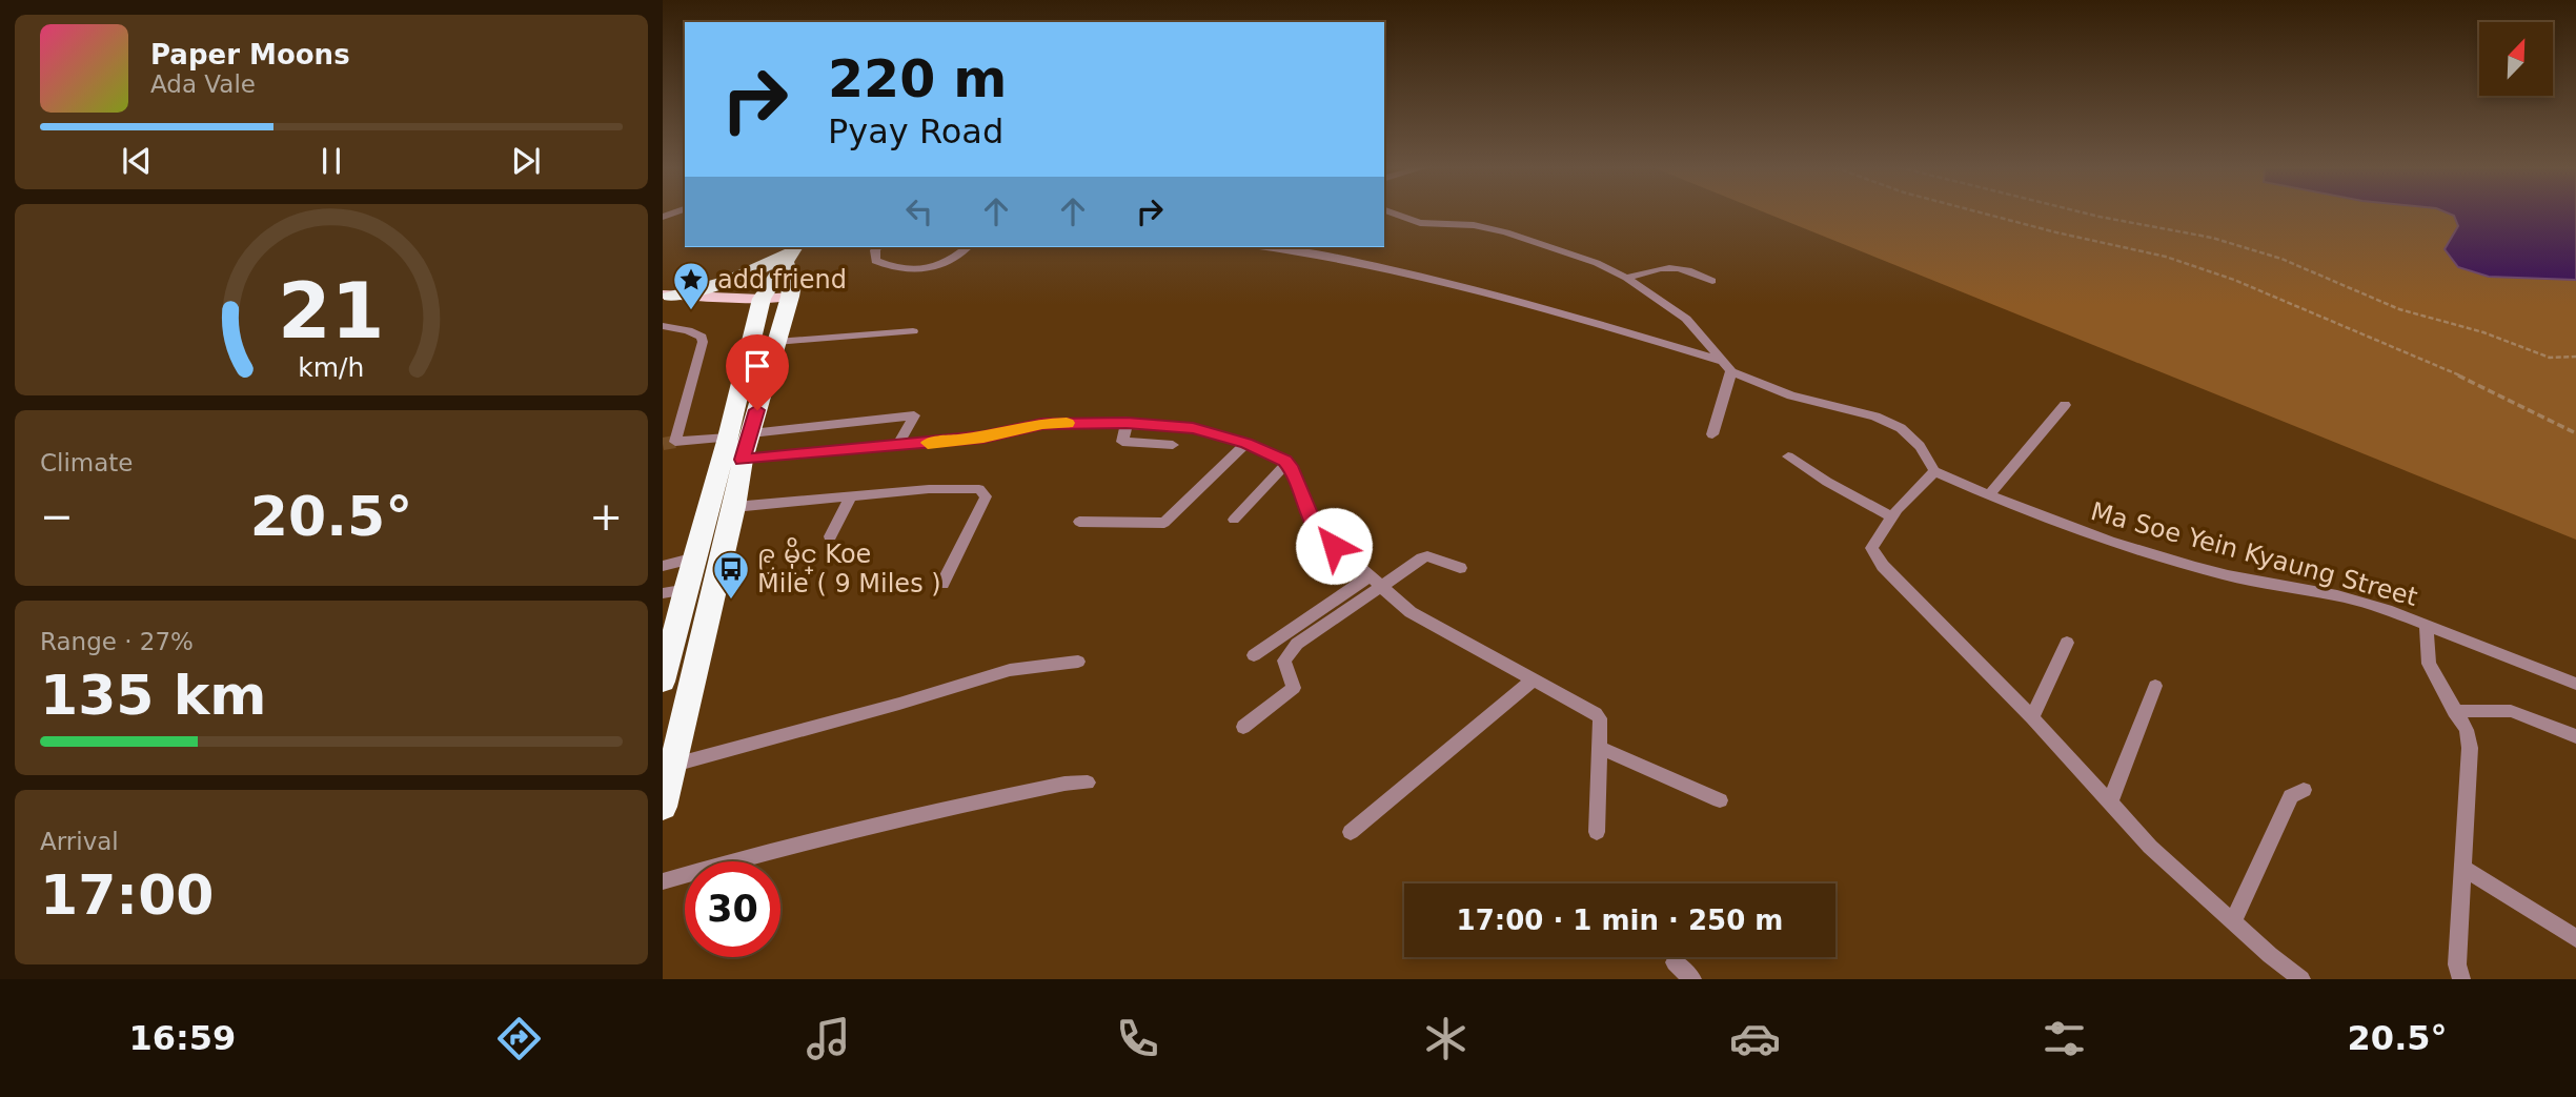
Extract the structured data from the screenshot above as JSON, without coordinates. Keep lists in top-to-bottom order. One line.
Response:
{"streets":{"street":["Ma Soe Yein Kyaung Street"]},"places":{"place":["add friend"],"bus stop":["၉ မိုင္ Koe Mile ( 9 Miles )"]},"north":"top right","page":{"turn":["220 m","Pyay Road"],"song":["Paper Moons","Ada Vale"],"tile":["Climate",["Range · 27%","135 km"],["Arrival","17:00"]],"heat":["−","20.5°","+"],"limit":"30","trip":"17:00 · 1 min · 250 m","tabs":["16:59","20.5°"],"gauge":["21","km/h"]}}
